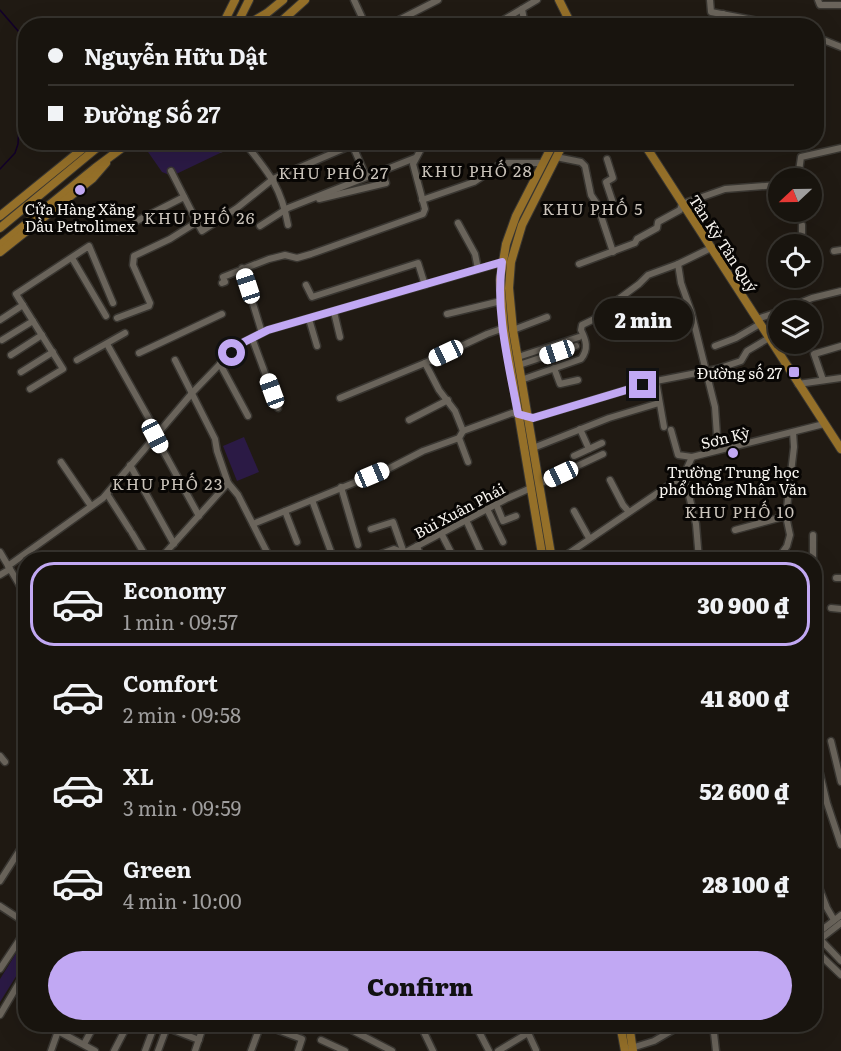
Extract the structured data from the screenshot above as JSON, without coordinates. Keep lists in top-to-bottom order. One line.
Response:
{"streets":{"main road":["Tân Kỳ Tân Quý"],"street":["Sơn Kỳ","Bùi Xuân Phái"]},"crossings":[["Tân Kỳ Tân Quý","Sơn Kỳ"]],"districts":["KHU PHỐ 28","KHU PHỐ 27","KHU PHỐ 5","KHU PHỐ 26","KHU PHỐ 23","KHU PHỐ 10"],"places":{"other":["Cửa Hàng Xăng Dầu Petrolimex","Trường Trung học phổ thông Nhân Văn"],"transit":["Đường số 27"]},"north":"left","page":{"banner":["Nguyễn Hữu Dật","Đường Số 27"],"bubble":"2 min","list":[{"name":"Economy","note":"1 min · 09:57","value":"30 900 ₫"},{"name":"Comfort","note":"2 min · 09:58","value":"41 800 ₫"},{"name":"XL","note":"3 min · 09:59","value":"52 600 ₫"},{"name":"Green","note":"4 min · 10:00","value":"28 100 ₫"}],"buttons":"Confirm"}}
